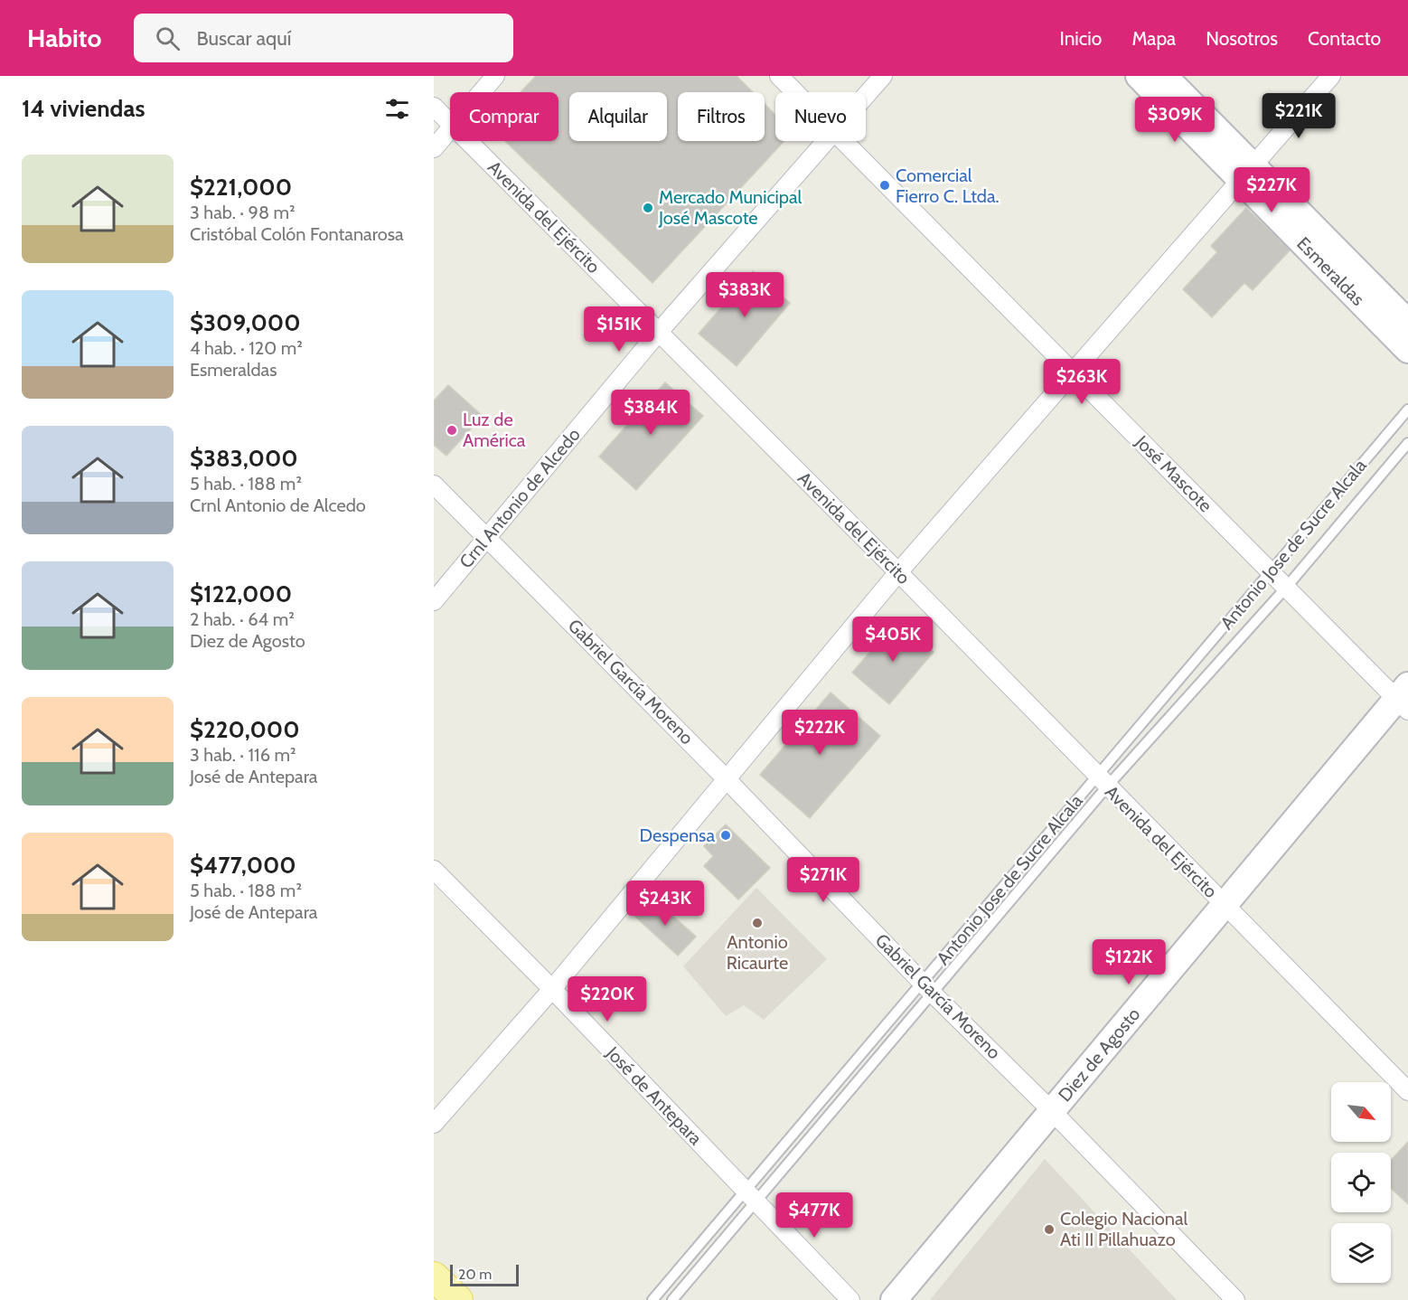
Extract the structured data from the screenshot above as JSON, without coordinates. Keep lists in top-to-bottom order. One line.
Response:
{"streets":{"street":["Avenida del Ejército","Esmeraldas","José Mascote","Crnl Antonio de Alcedo","Gabriel García Moreno","Diez de Agosto","José de Antepara"],"lane":["Antonio Jose de Sucre Alcala"]},"crossings":[["Avenida del Ejército","Crnl Antonio de Alcedo"],["Avenida del Ejército","Antonio Jose de Sucre Alcala"],["Avenida del Ejército","Diez de Agosto"],["José Mascote","Antonio Jose de Sucre Alcala"],["José Mascote","Diez de Agosto"],["Crnl Antonio de Alcedo","Gabriel García Moreno"],["Antonio Jose de Sucre Alcala","Gabriel García Moreno"],["Antonio Jose de Sucre Alcala","José de Antepara"],["Gabriel García Moreno","Diez de Agosto"]],"places":["Comercial Fierro C. Ltda.","Mercado Municipal José Mascote","Luz de América","Despensa","Antonio Ricaurte","Colegio Nacional Ati II Pillahuazo"],"scale_bar":"20 m","north":"bottom right","page":{"header":"Habito","search":"Buscar aquí","nav":["Inicio","Mapa","Nosotros","Contacto"],"heading":"14 viviendas","chip":["Comprar","Alquilar","Filtros","Nuevo"],"price":["$221K","$309K","$227K","$383K","$151K","$263K","$384K","$405K","$222K","$271K","$243K","$122K","$220K","$477K"],"list":[{"name":"$221,000","note":"3 hab. · 98 m² · Cristóbal Colón Fontanarosa"},{"name":"$309,000","note":"4 hab. · 120 m² · Esmeraldas"},{"name":"$383,000","note":"5 hab. · 188 m² · Crnl Antonio de Alcedo"},{"name":"$122,000","note":"2 hab. · 64 m² · Diez de Agosto"},{"name":"$220,000","note":"3 hab. · 116 m² · José de Antepara"},{"name":"$477,000","note":"5 hab. · 188 m² · José de Antepara"}],"scale":"20 m"}}
